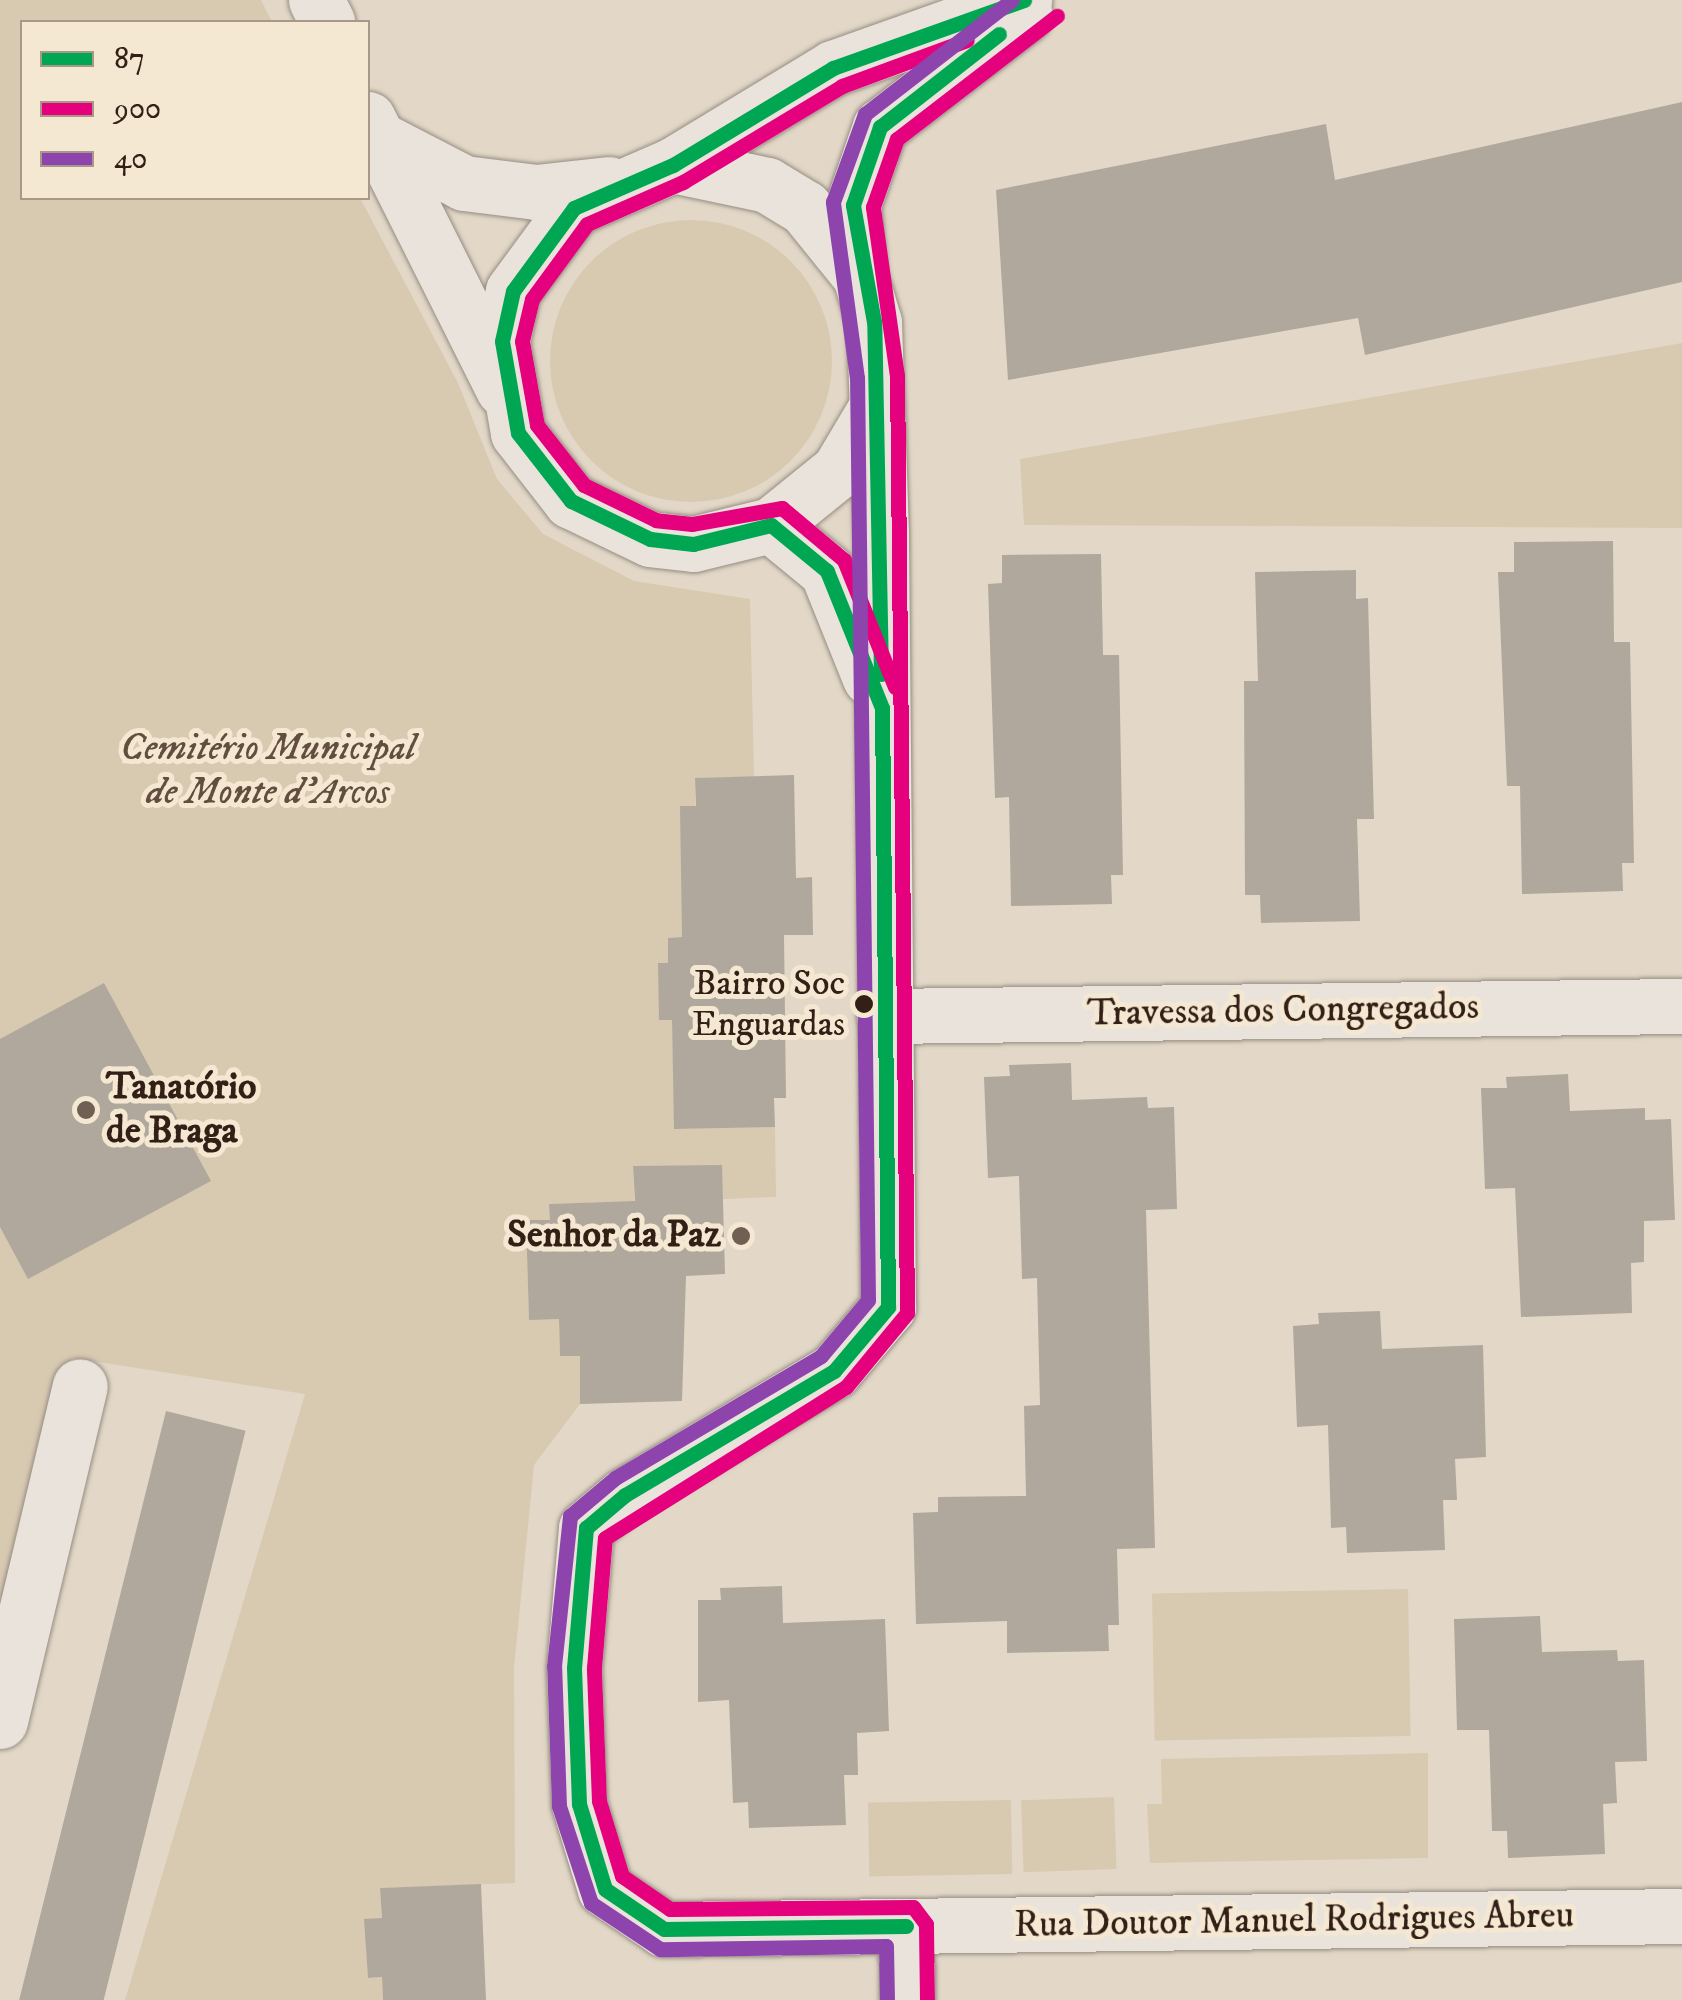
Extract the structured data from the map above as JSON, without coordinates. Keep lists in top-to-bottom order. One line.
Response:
{"streets":{"street":["Travessa dos Congregados","Rua Doutor Manuel Rodrigues Abreu"]},"crossings":[["Travessa dos Congregados","Rua Doutor Manuel Rodrigues Abreu"]],"parks":["Cemitério Municipal de Monte d'Arcos"],"places":["Bairro Soc Enguardas","Tanatório de Braga","Senhor da Paz"],"lines":["transit line 87","transit line 40","transit line 900"],"legend":["87","900","40"]}
